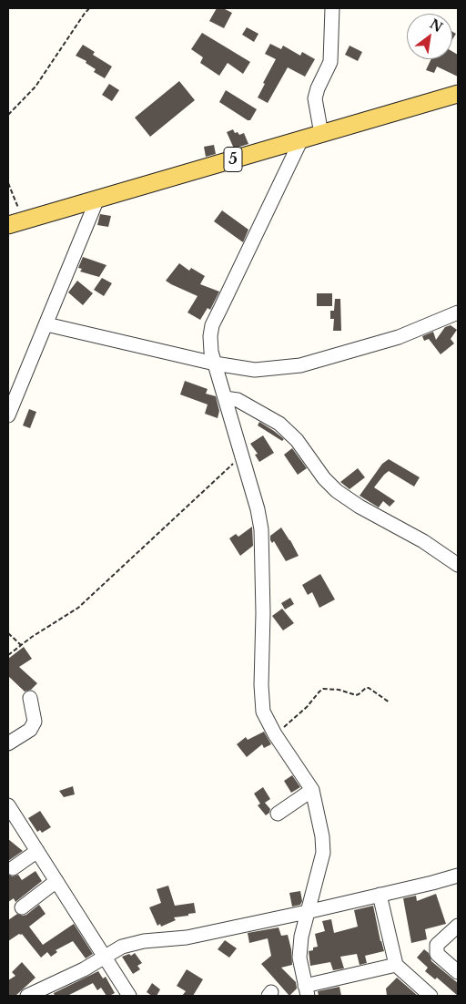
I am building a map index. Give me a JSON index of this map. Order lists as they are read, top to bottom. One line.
{"streets":{"main road":["5"]},"north":"top right"}
